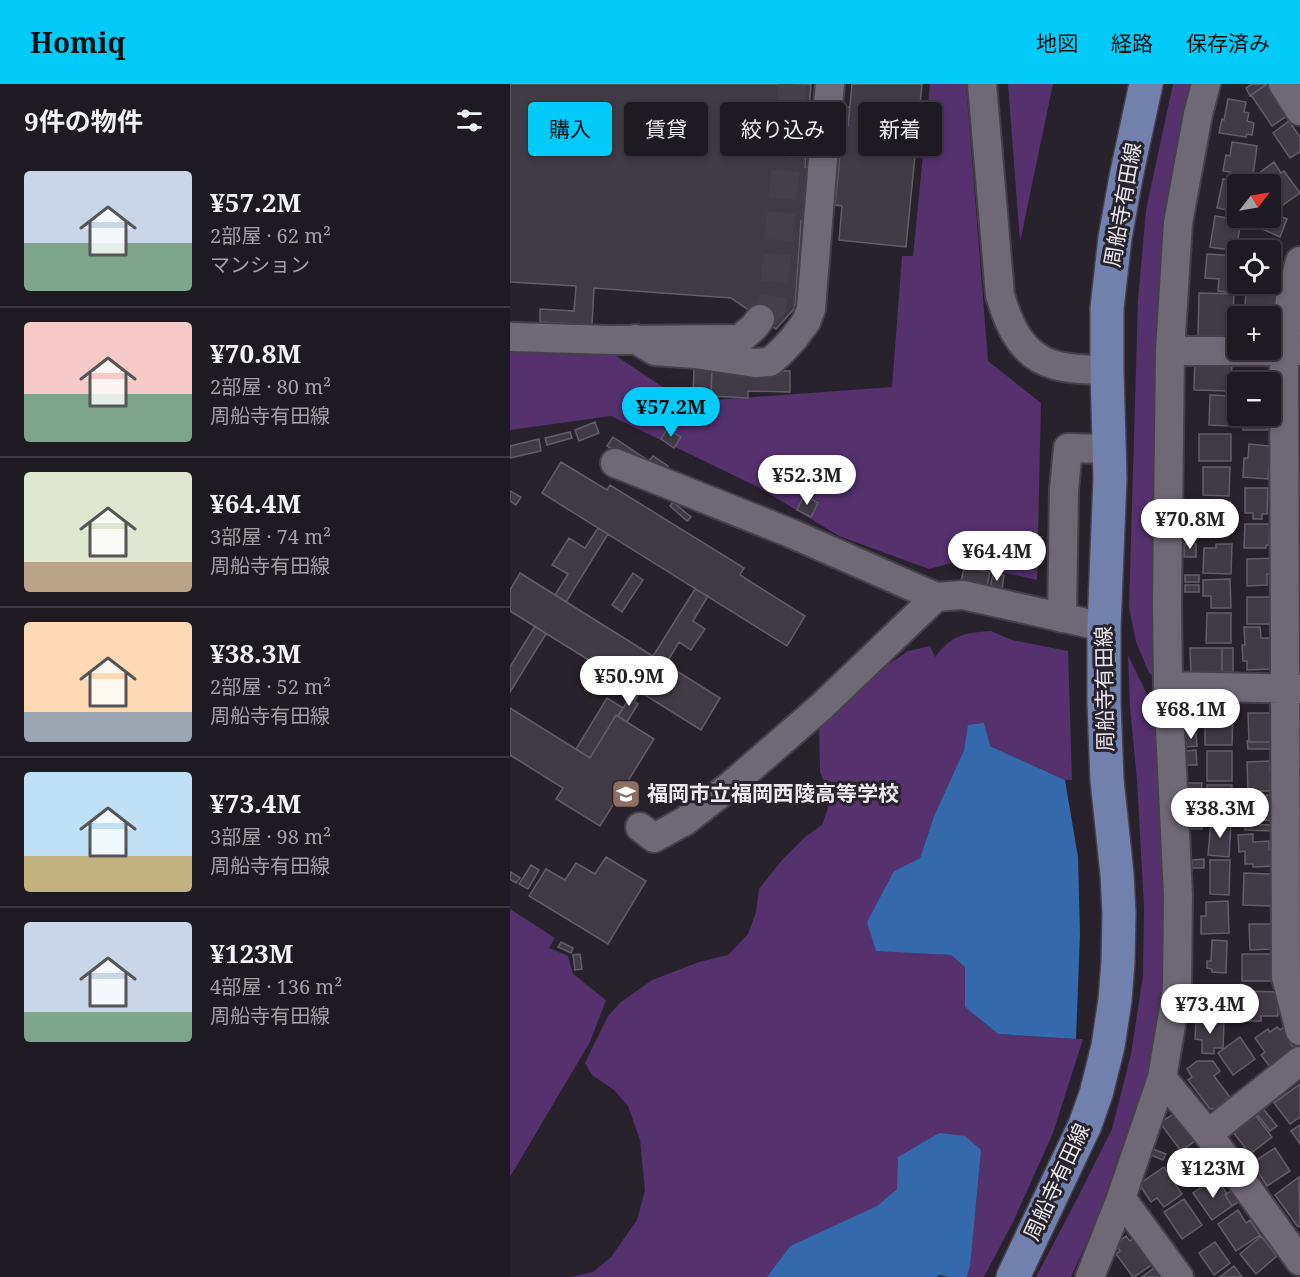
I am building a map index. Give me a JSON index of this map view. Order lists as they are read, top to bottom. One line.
{"streets":{"main road":["周船寺有田線"]},"places":{"school or university":["福岡市立福岡西陵高等学校"]},"north":"top right","page":{"header":"Homiq","nav":["地図","経路","保存済み"],"heading":"9件の物件","chip":["購入","賃貸","絞り込み","新着"],"list":[{"name":"¥57.2M","note":"2部屋 · 62 m² · マンション"},{"name":"¥70.8M","note":"2部屋 · 80 m² · 周船寺有田線"},{"name":"¥64.4M","note":"3部屋 · 74 m² · 周船寺有田線"},{"name":"¥38.3M","note":"2部屋 · 52 m² · 周船寺有田線"},{"name":"¥73.4M","note":"3部屋 · 98 m² · 周船寺有田線"},{"name":"¥123M","note":"4部屋 · 136 m² · 周船寺有田線"}],"map_buttons":["+","−"],"price":["¥57.2M","¥52.3M","¥70.8M","¥64.4M","¥50.9M","¥68.1M","¥38.3M","¥73.4M","¥123M"]}}
